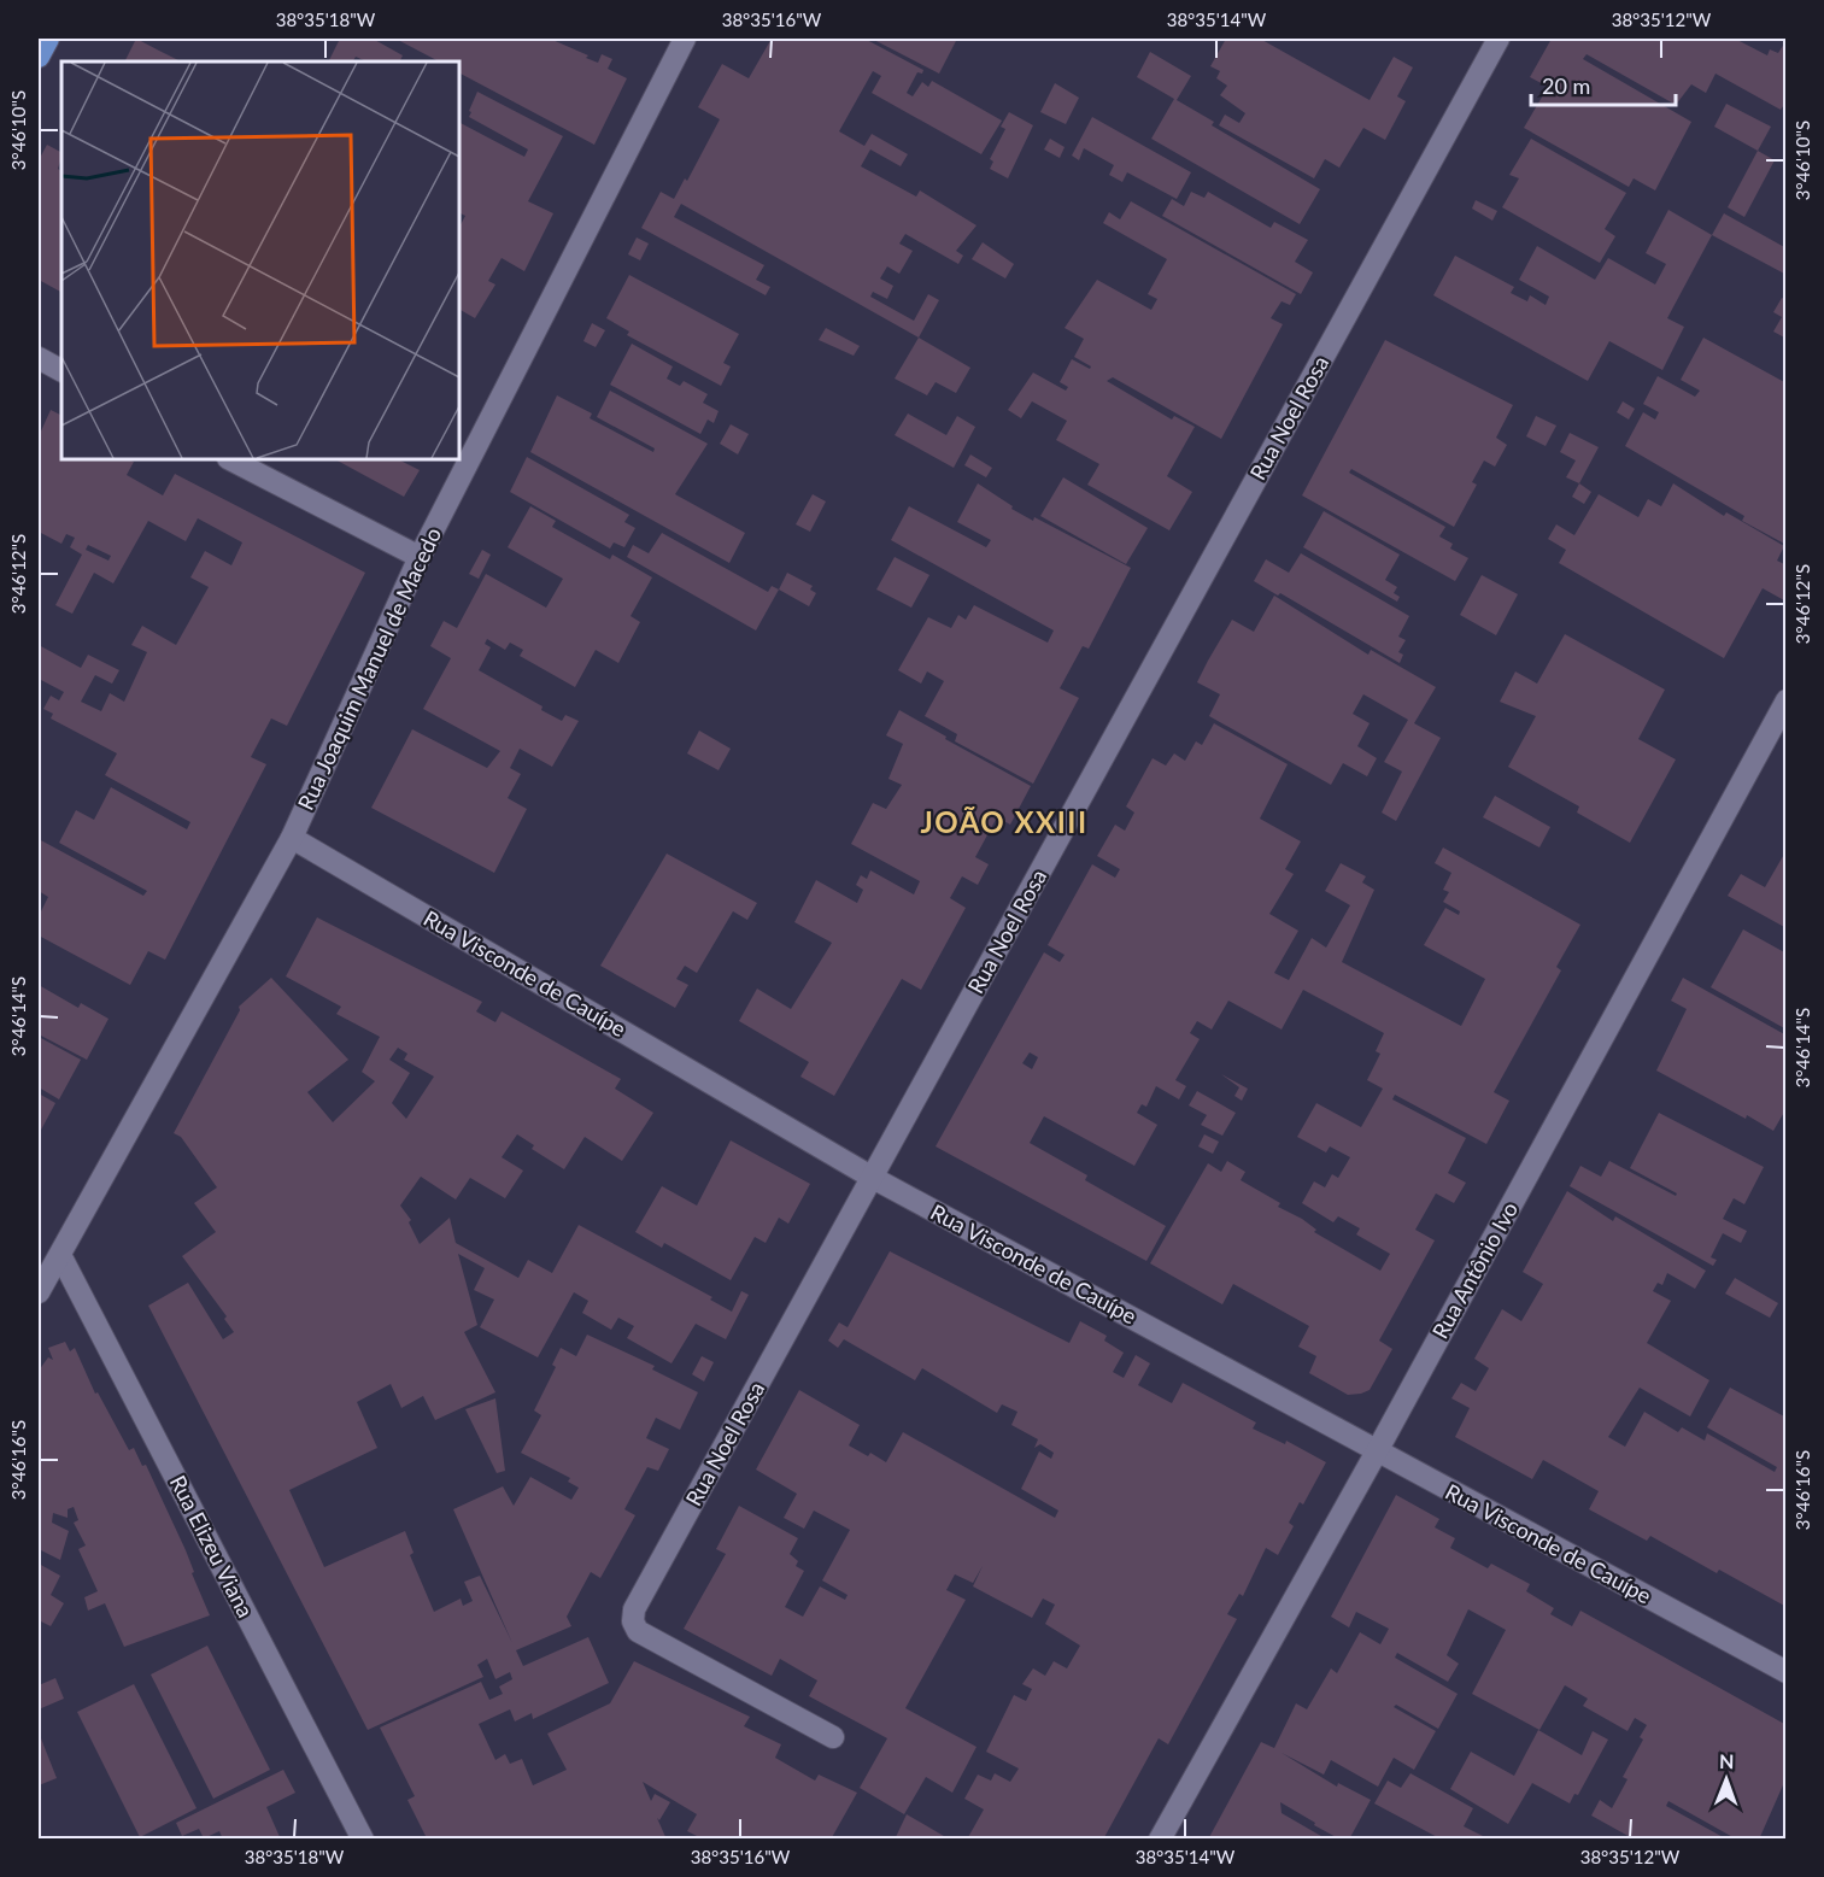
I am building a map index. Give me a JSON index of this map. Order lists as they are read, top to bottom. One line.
{"streets":{"street":["Rua Noel Rosa","Rua Joaquim Manuel de Macedo","Rua Visconde de Cauípe","Rua Antônio Ivo","Rua Elizeu Viana"]},"crossings":[["Rua Noel Rosa","Rua Visconde de Cauípe"],["Rua Joaquim Manuel de Macedo","Rua Visconde de Cauípe"],["Rua Joaquim Manuel de Macedo","Rua Elizeu Viana"],["Rua Visconde de Cauípe","Rua Antônio Ivo"]],"districts":["JOÃO XXIII"],"scale_bar":"20 m","north":"top","coordinates":["38°35'18\"W","38°35'16\"W","38°35'14\"W","38°35'12\"W","3°46'10\"S","3°46'12\"S","3°46'14\"S","3°46'16\"S"]}
